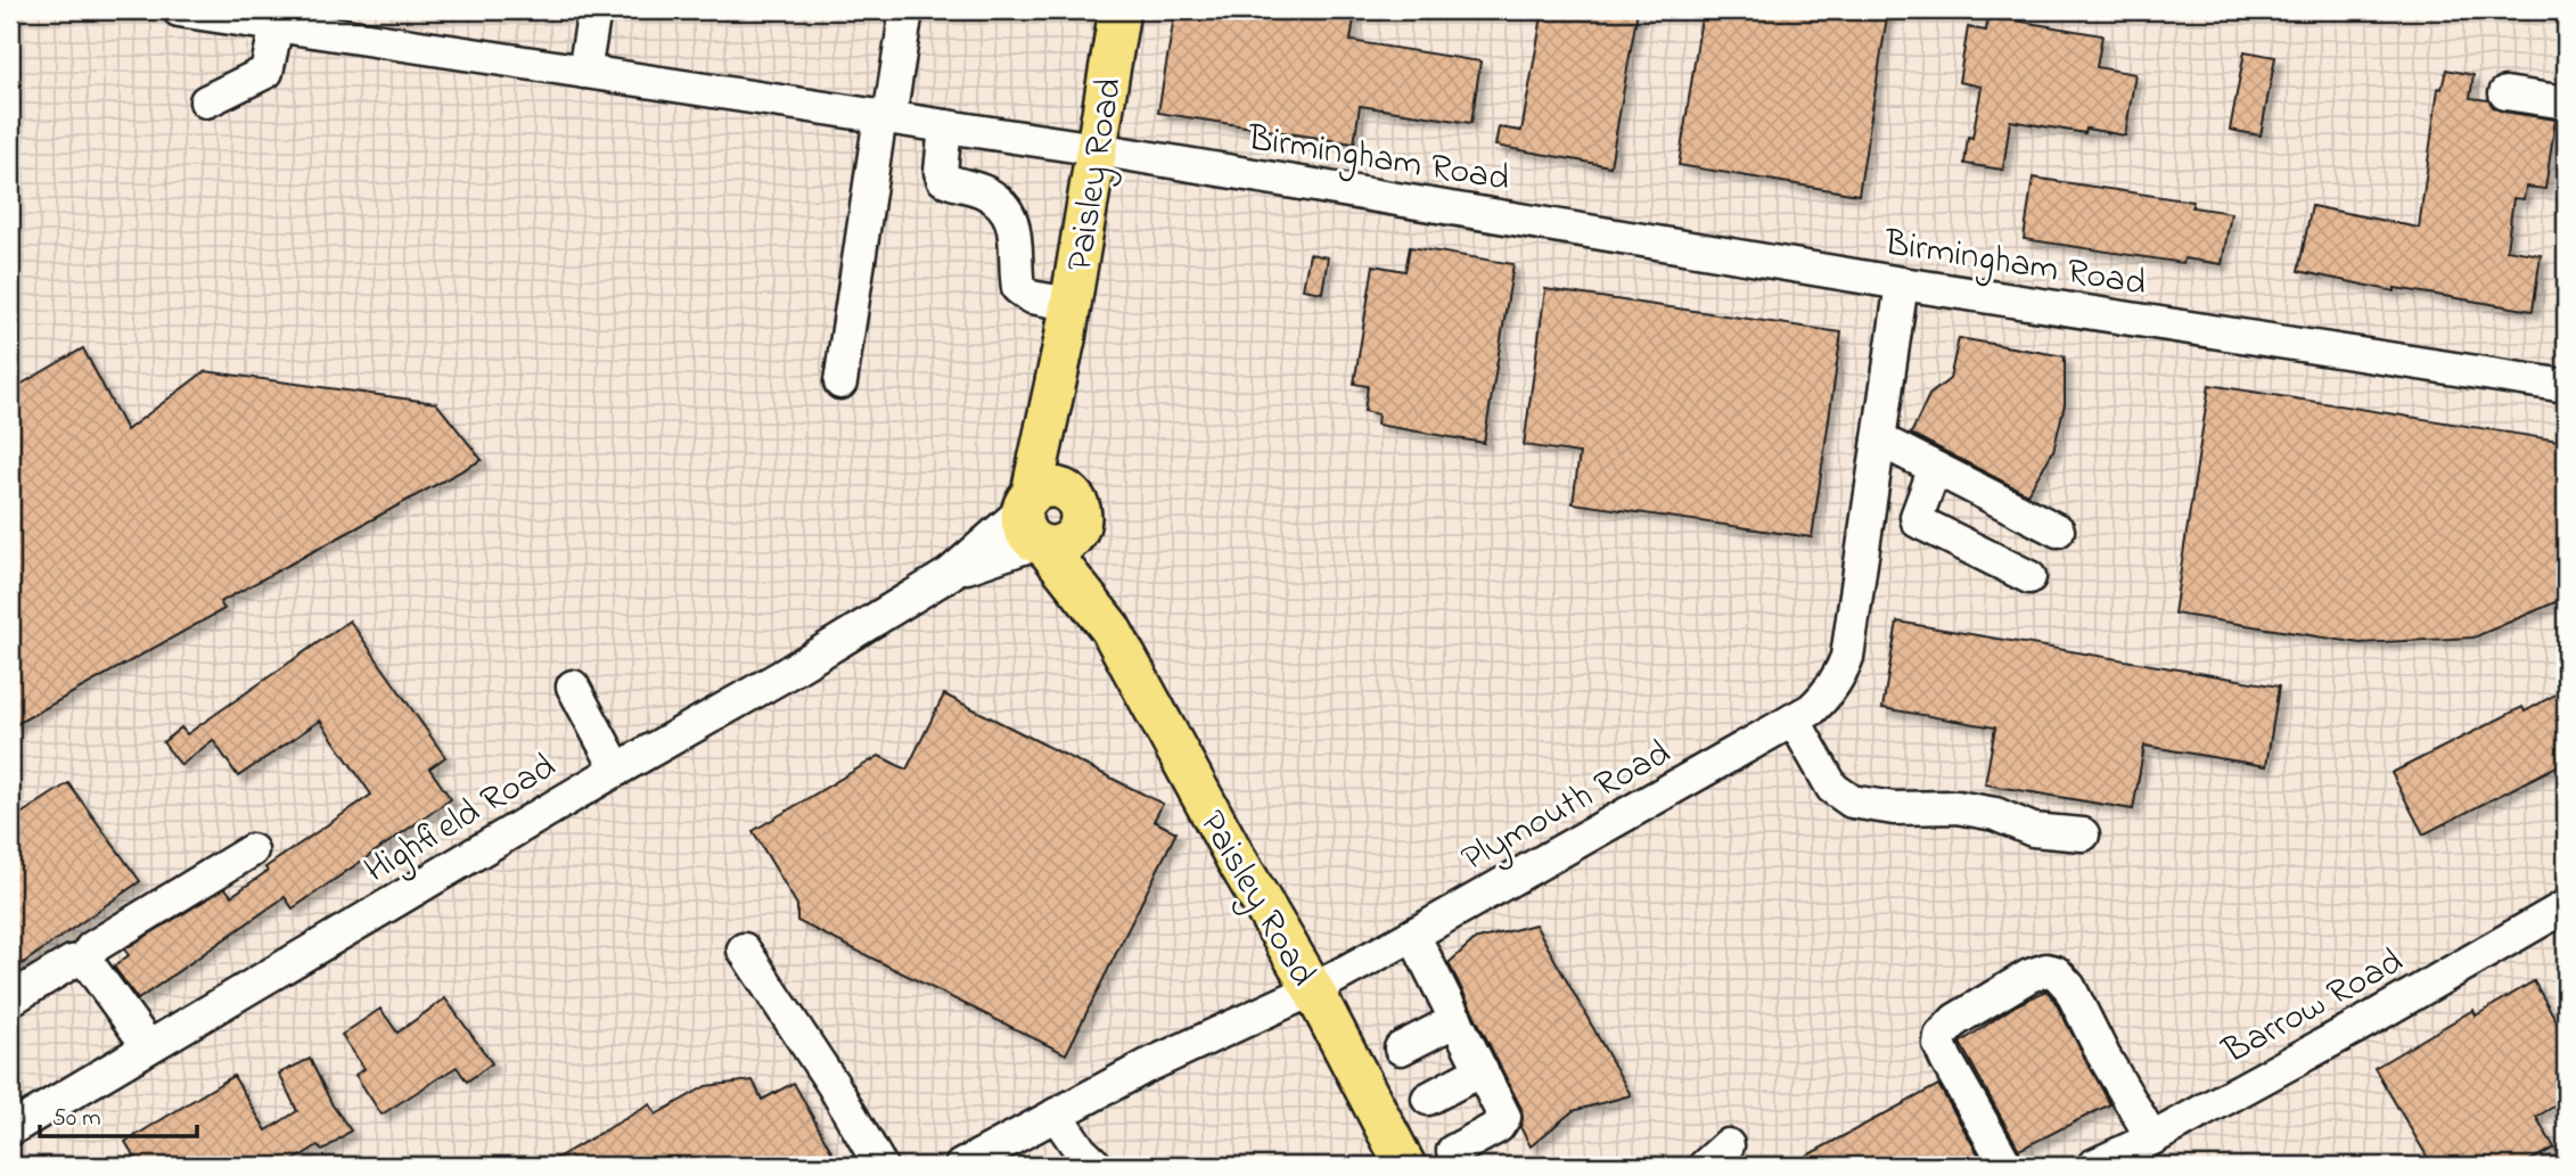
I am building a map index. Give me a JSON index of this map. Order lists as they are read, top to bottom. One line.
{"streets":{"main road":["Paisley Road"],"street":["Birmingham Road","Plymouth Road","Highfield Road","Barrow Road"]},"crossings":[["Birmingham Road","Paisley Road"],["Birmingham Road","Plymouth Road"],["Paisley Road","Plymouth Road"],["Paisley Road","Highfield Road"]],"scale_bar":"50 m"}
